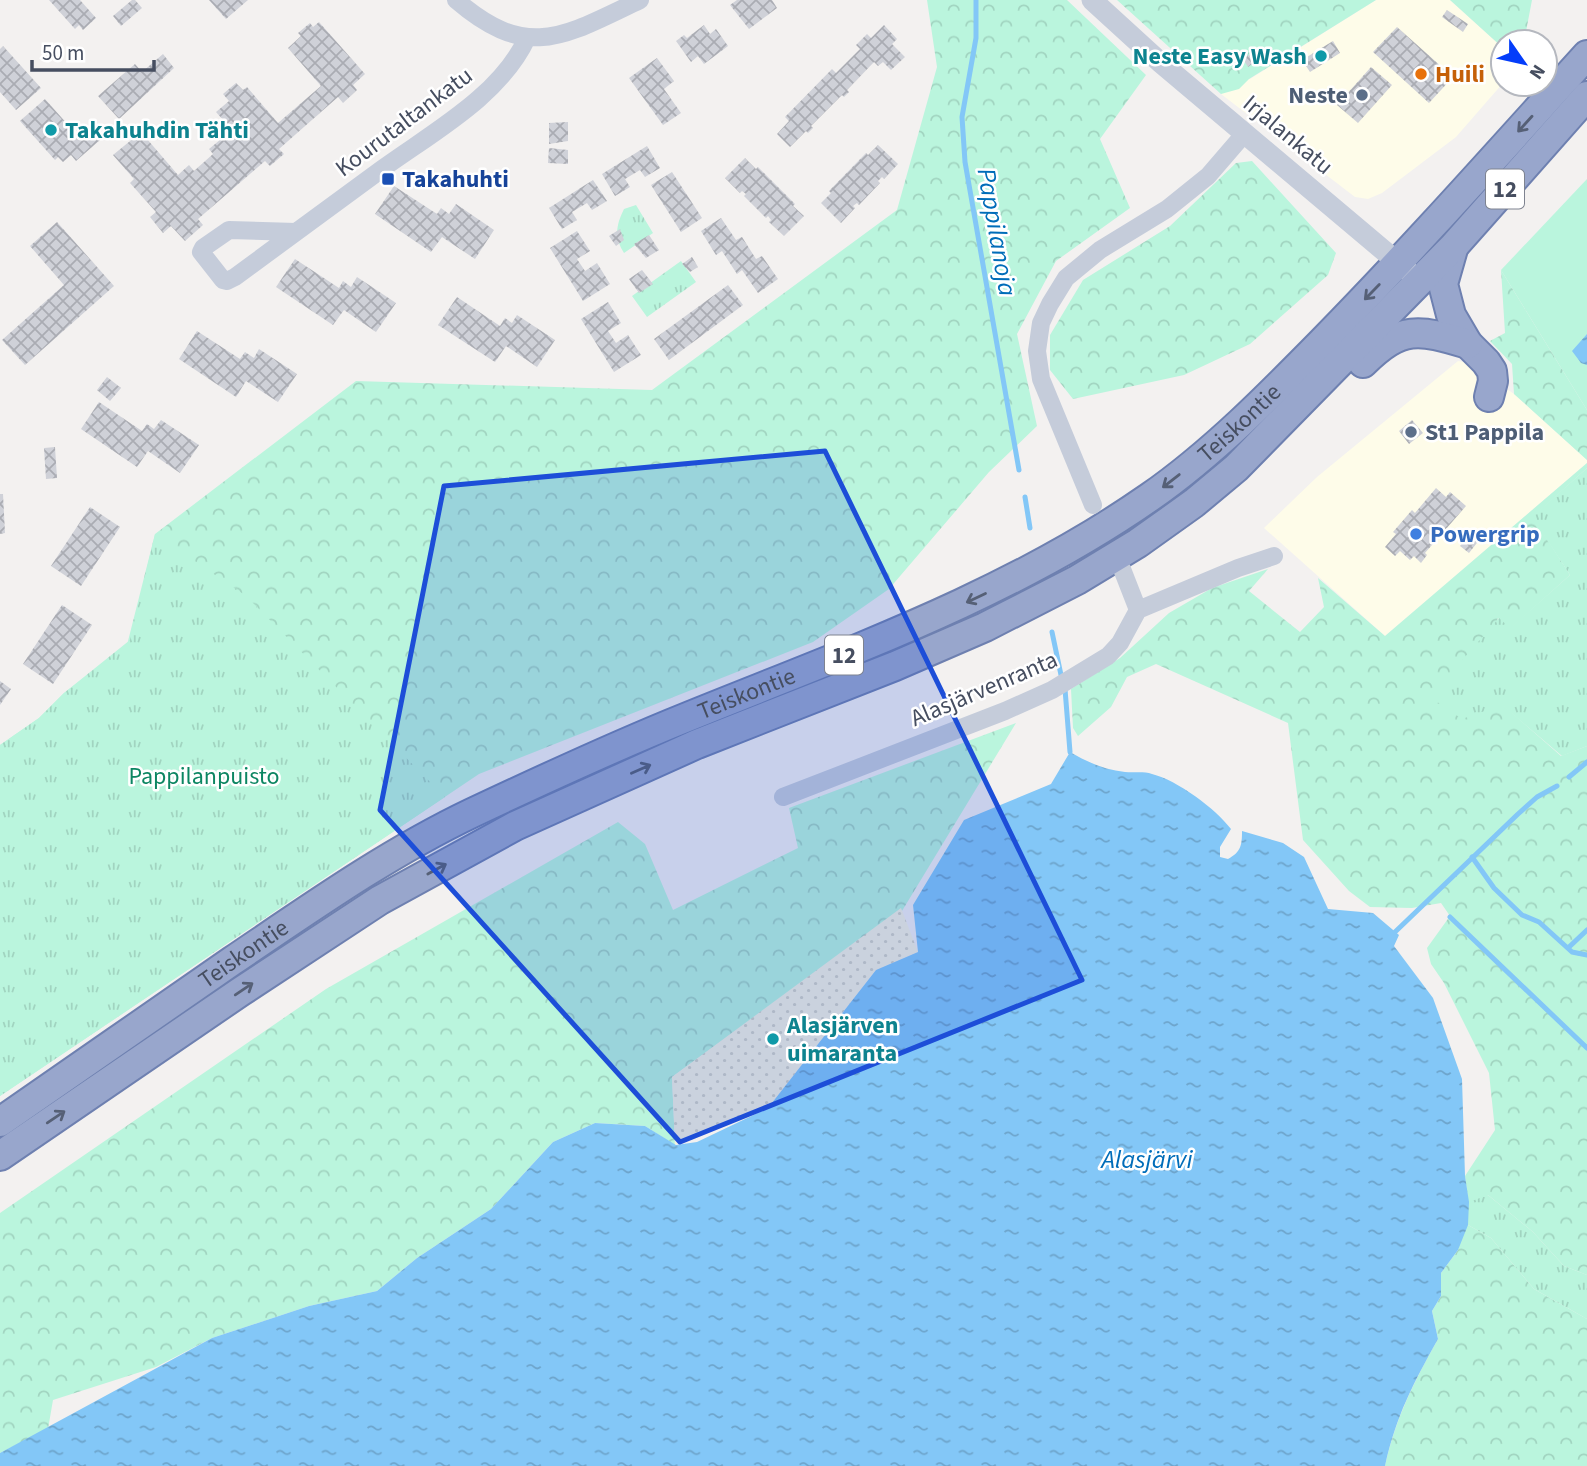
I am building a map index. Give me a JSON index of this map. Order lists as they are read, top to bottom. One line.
{"streets":{"highway":["12","Teiskontie"],"street":["Kourutaltankatu","Irjalankatu","Alasjärvenranta"]},"crossings":[["Irjalankatu","Teiskontie"]],"water":["Pappilanoja","Alasjärvi"],"parks":["Pappilanpuisto"],"places":{"other":["Neste Easy Wash","Huili","Neste","Takahuhdin Tähti","St1 Pappila","Powergrip","Alasjärven uimaranta"],"transit":["Takahuhti"]},"scale_bar":"50 m","north":"bottom right"}
